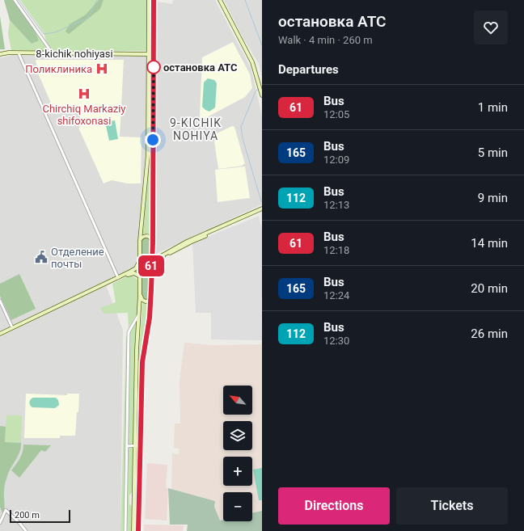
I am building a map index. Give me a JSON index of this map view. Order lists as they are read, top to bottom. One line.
{"streets":{"main road":["8-kichik nohiyasi"]},"districts":["9-KICHIK NOHIYA"],"places":{"other":["остановка АТС"],"hospital":["Поликлиника","Chirchiq Markaziy shifoxonasi"],"public building":["Отделение почты"]},"lines":["bus line 61"],"scale_bar":"200 m","north":"top left","page":{"on_map":"61","heading":[["остановка АТС","Walk · 4 min · 260 m"],"Departures"],"list":[{"mark":"61","name":"Bus","note":"12:05","value":"1 min"},{"mark":"165","name":"Bus","note":"12:09","value":"5 min"},{"mark":"112","name":"Bus","note":"12:13","value":"9 min"},{"mark":"61","name":"Bus","note":"12:18","value":"14 min"},{"mark":"165","name":"Bus","note":"12:24","value":"20 min"},{"mark":"112","name":"Bus","note":"12:30","value":"26 min"}],"map_buttons":["+","−"],"buttons":["Directions","Tickets"],"scale":"200 m"}}
